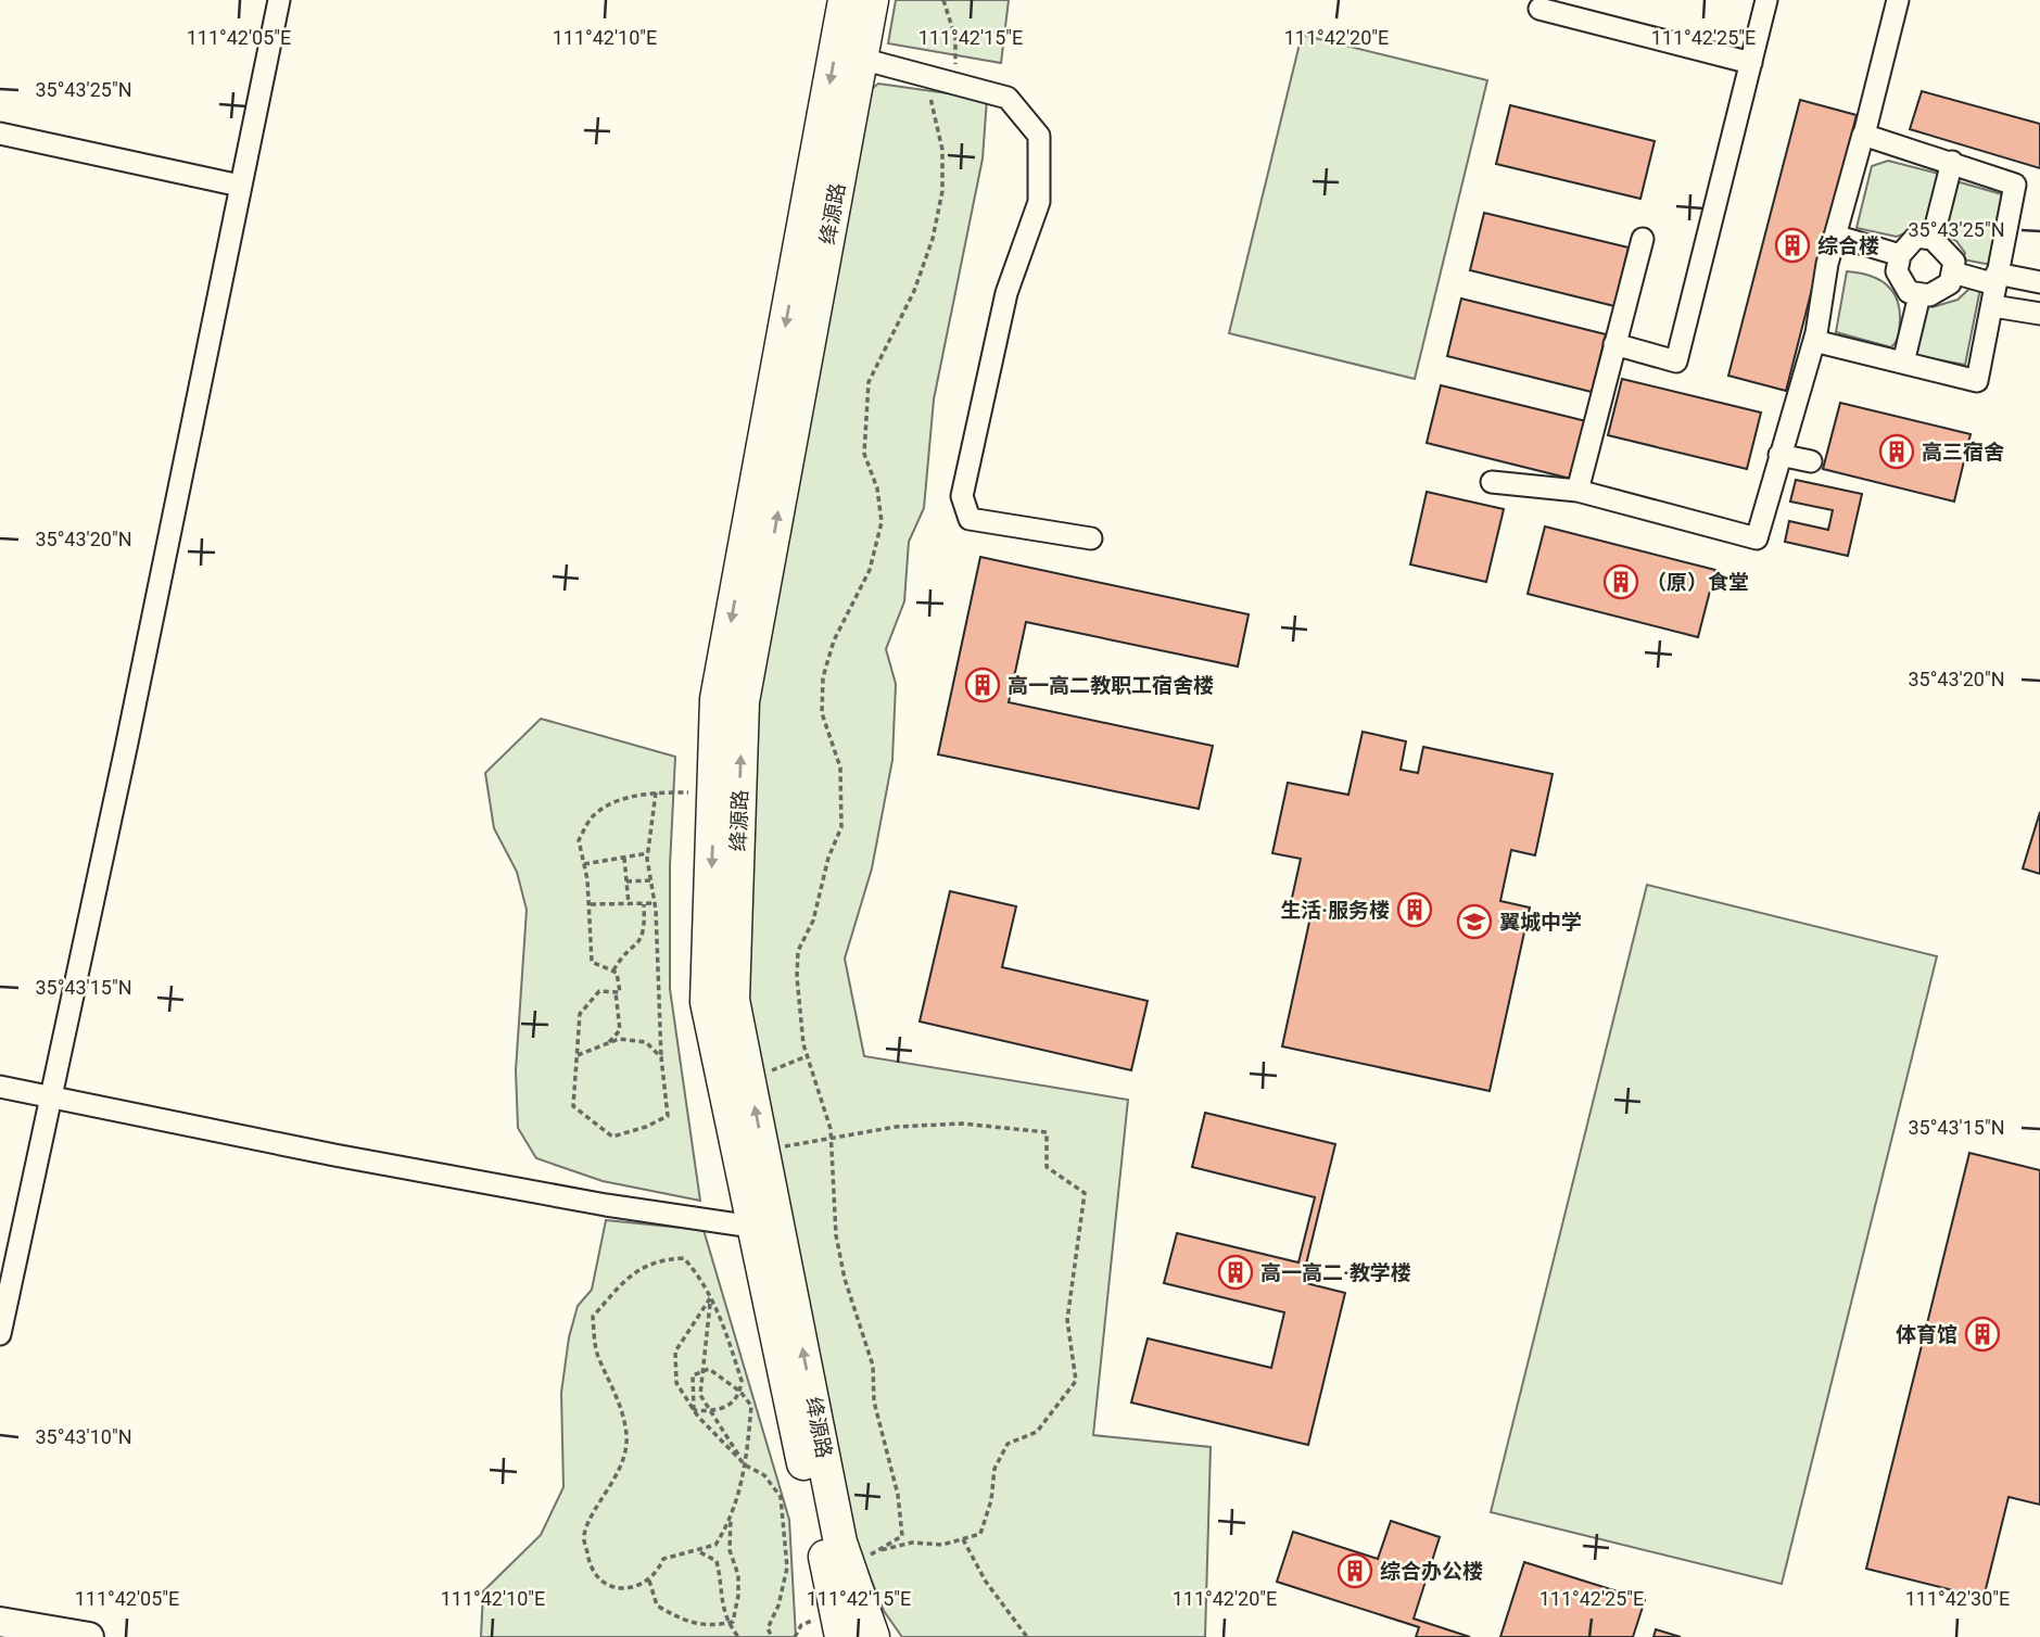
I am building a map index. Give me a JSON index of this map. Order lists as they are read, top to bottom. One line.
{"streets":{"highway":["绛源路"]},"places":{"building":["综合楼","高三宿舍","（原）食堂","高一高二教职工宿舍楼","生活·服务楼","高一高二·教学楼","体育馆","综合办公楼"],"school or university":["翼城中学"]},"coordinates":["111°42'05\"E","111°42'10\"E","111°42'15\"E","111°42'20\"E","111°42'25\"E","35°43'25\"N","35°43'20\"N","35°43'15\"N","35°43'10\"N","111°42'30\"E"]}
